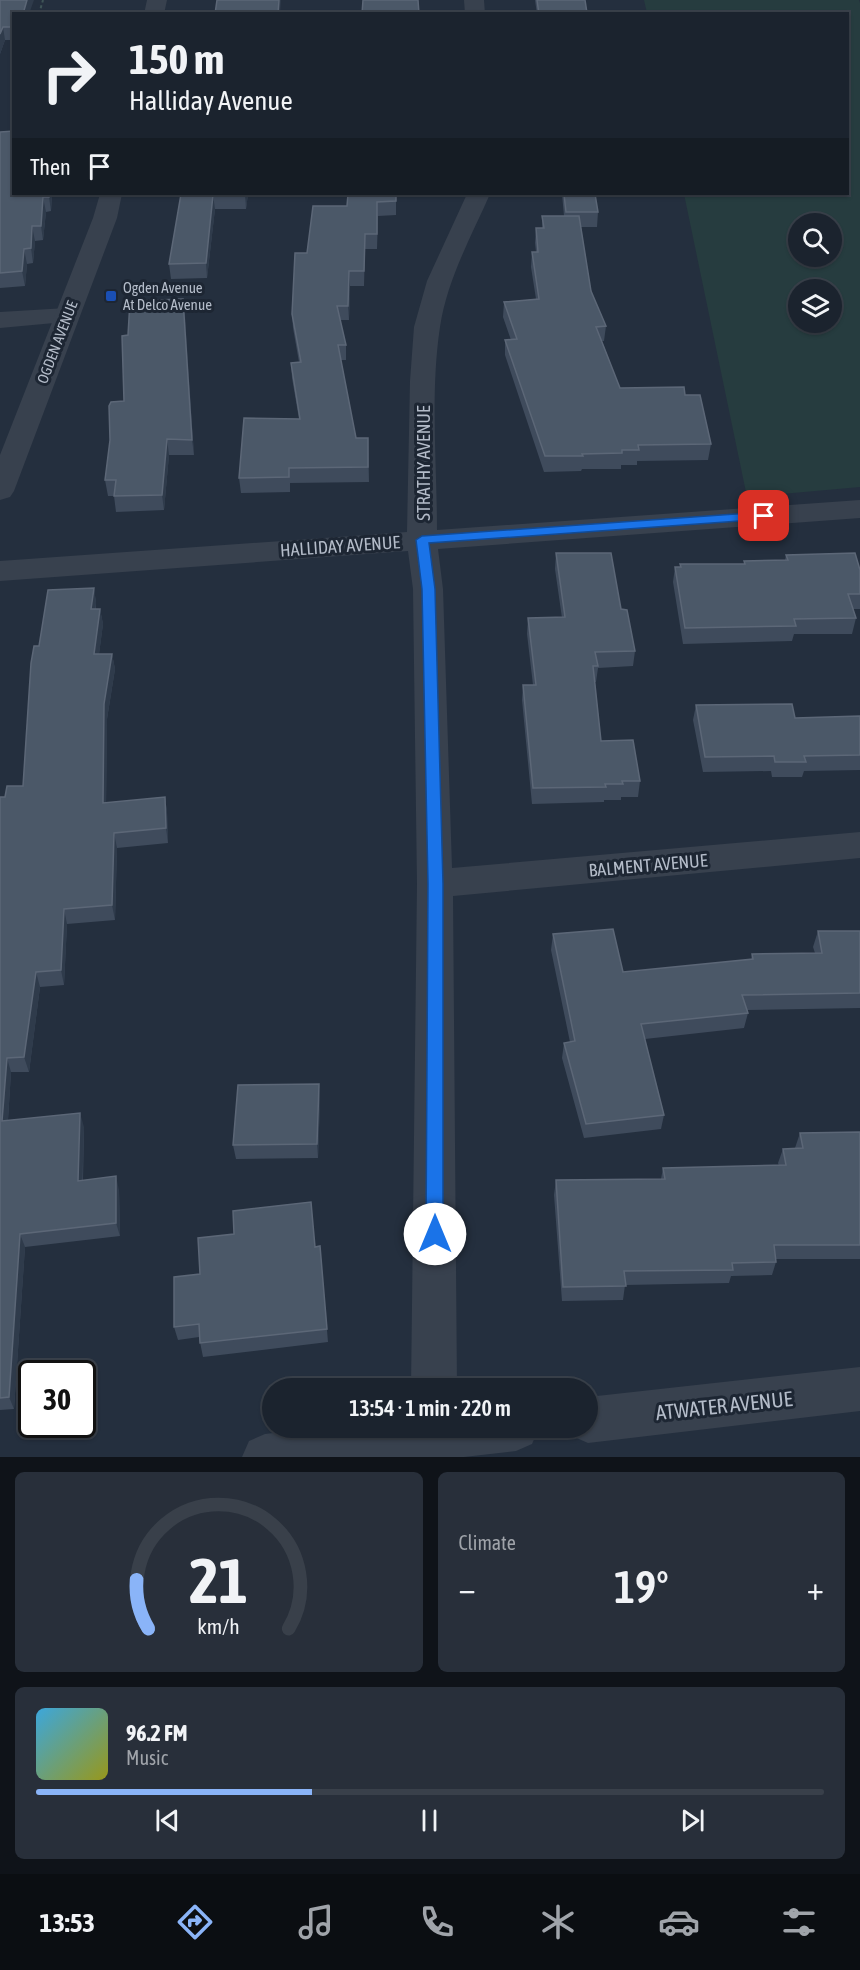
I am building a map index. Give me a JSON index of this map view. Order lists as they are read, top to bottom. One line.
{"streets":{"street":["OGDEN AVENUE","STRATHY AVENUE","HALLIDAY AVENUE","BALMENT AVENUE","ATWATER AVENUE"]},"crossings":[["STRATHY AVENUE","HALLIDAY AVENUE"],["STRATHY AVENUE","BALMENT AVENUE"]],"places":{"transit":["Ogden Avenue At Delco Avenue"]},"page":{"turn":["150 m","Halliday Avenue"],"then":"Then","limit":"30","trip":"13:54 · 1 min · 220 m","tile":"Climate","heat":["−","19°","+"],"song":["96.2 FM","Music"],"tabs":"13:53","gauge":["21","km/h"]}}
